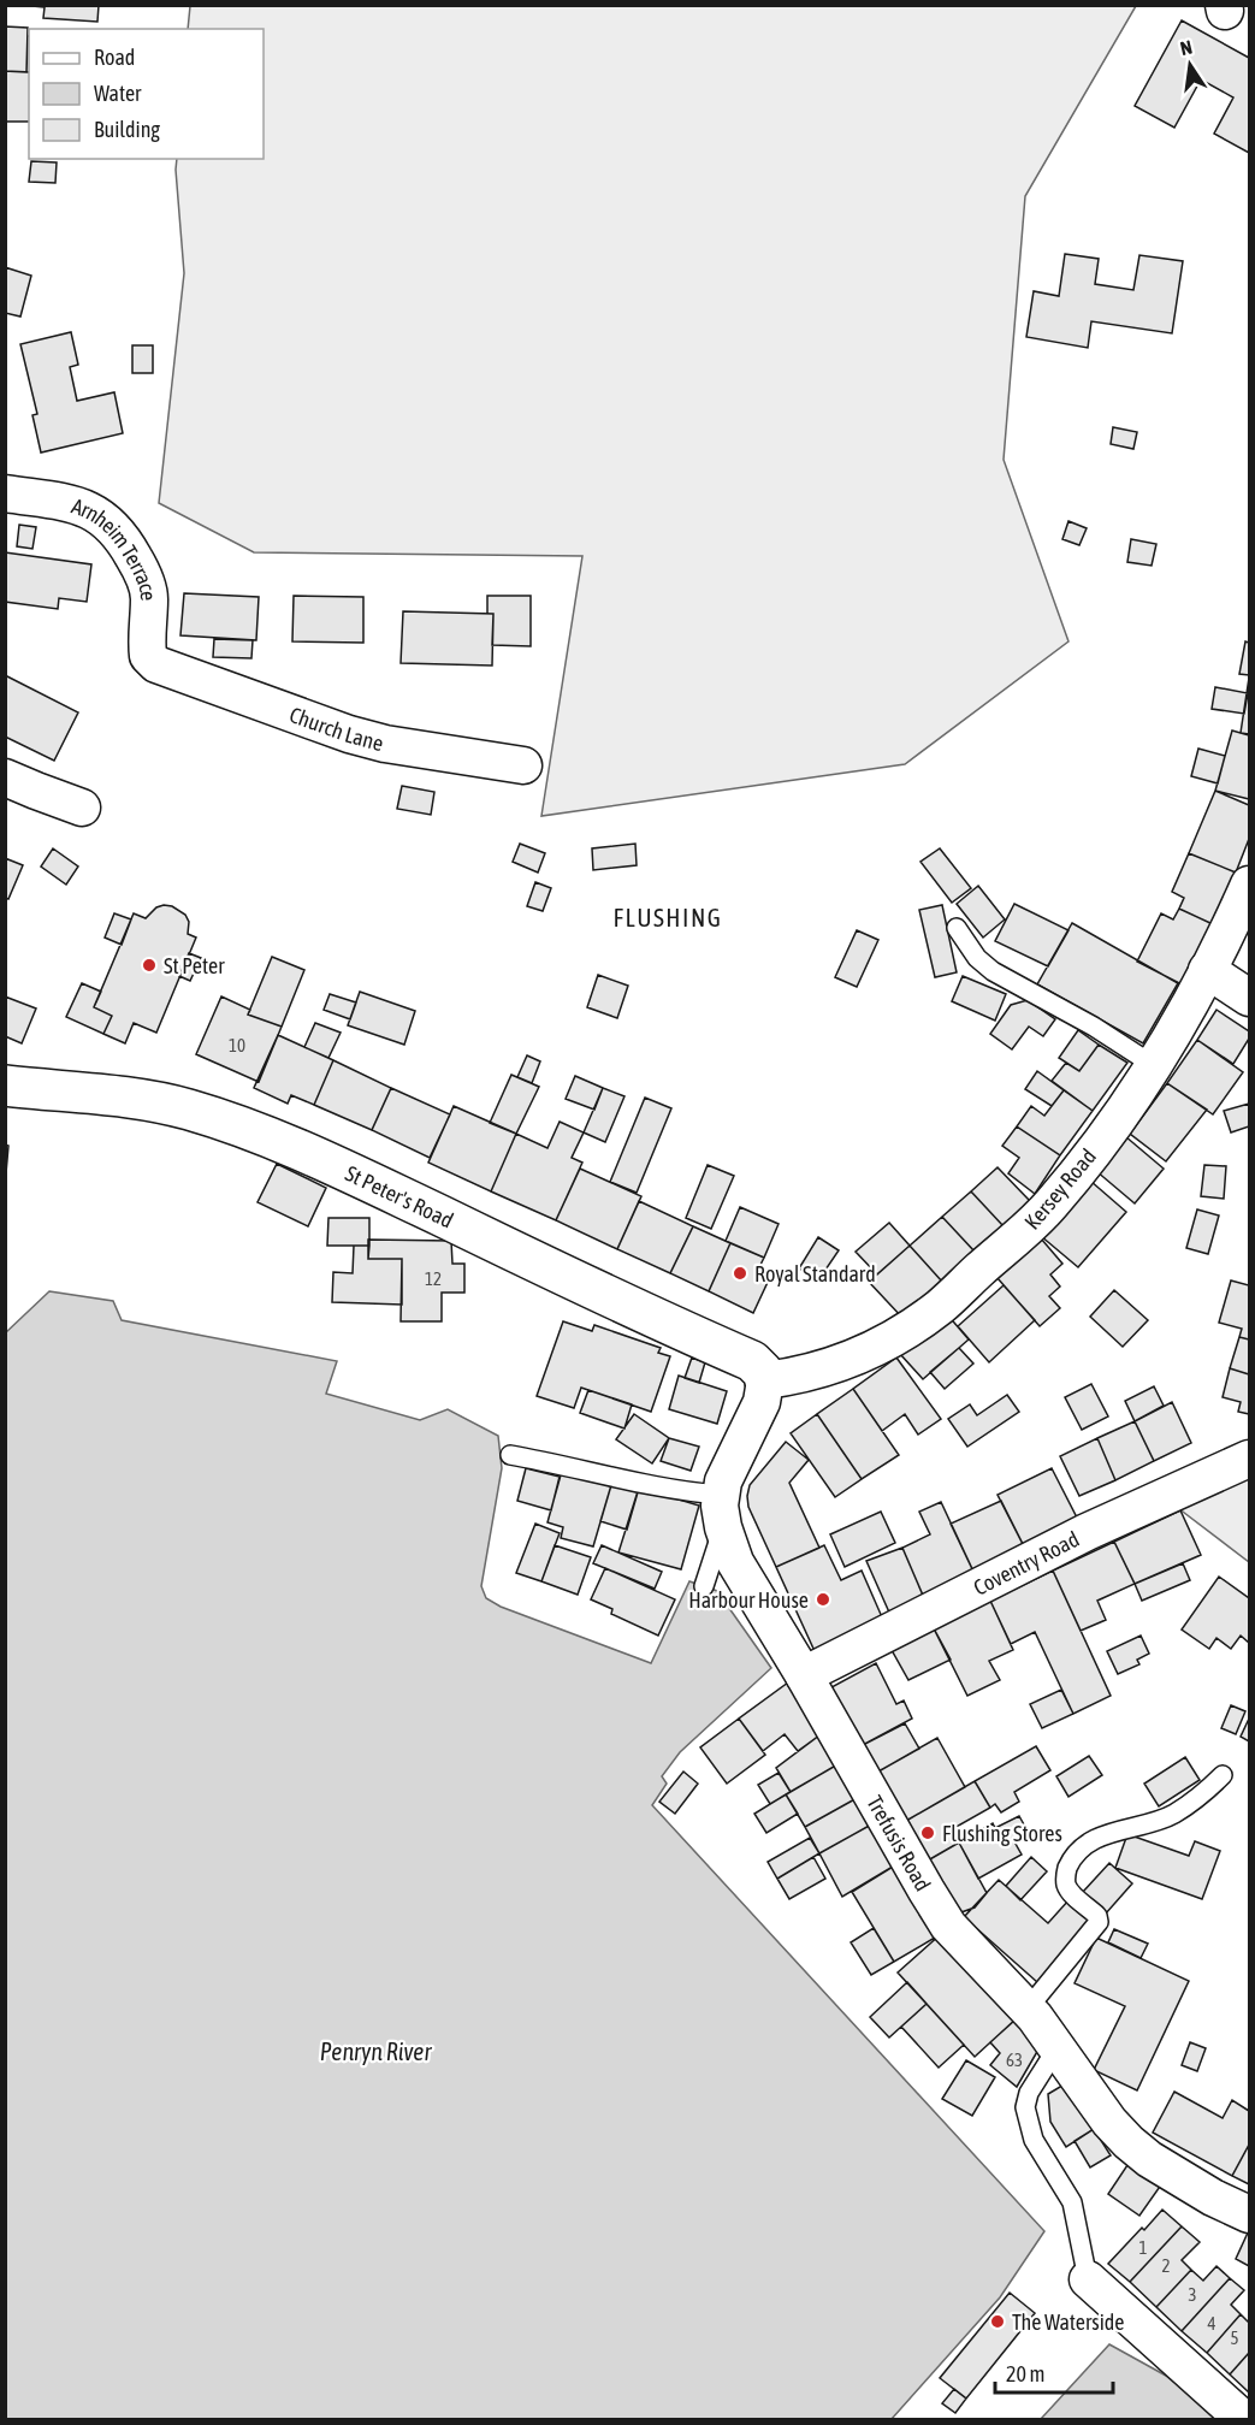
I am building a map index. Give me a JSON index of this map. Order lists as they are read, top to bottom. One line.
{"streets":{"street":["Arnheim Terrace","Church Lane","Kersey Road","St Peter's Road","Coventry Road","Trefusis Road"]},"crossings":[["Arnheim Terrace","Church Lane"],["Kersey Road","St Peter's Road"],["Coventry Road","Trefusis Road"]],"districts":["FLUSHING"],"water":["Penryn River"],"places":["St Peter","Royal Standard","Harbour House","Flushing Stores","The Waterside"],"house_numbers":["10","12","63","1","2","3","4","5"],"legend":["Road","Water","Building"],"scale_bar":"20 m","north":"top"}
